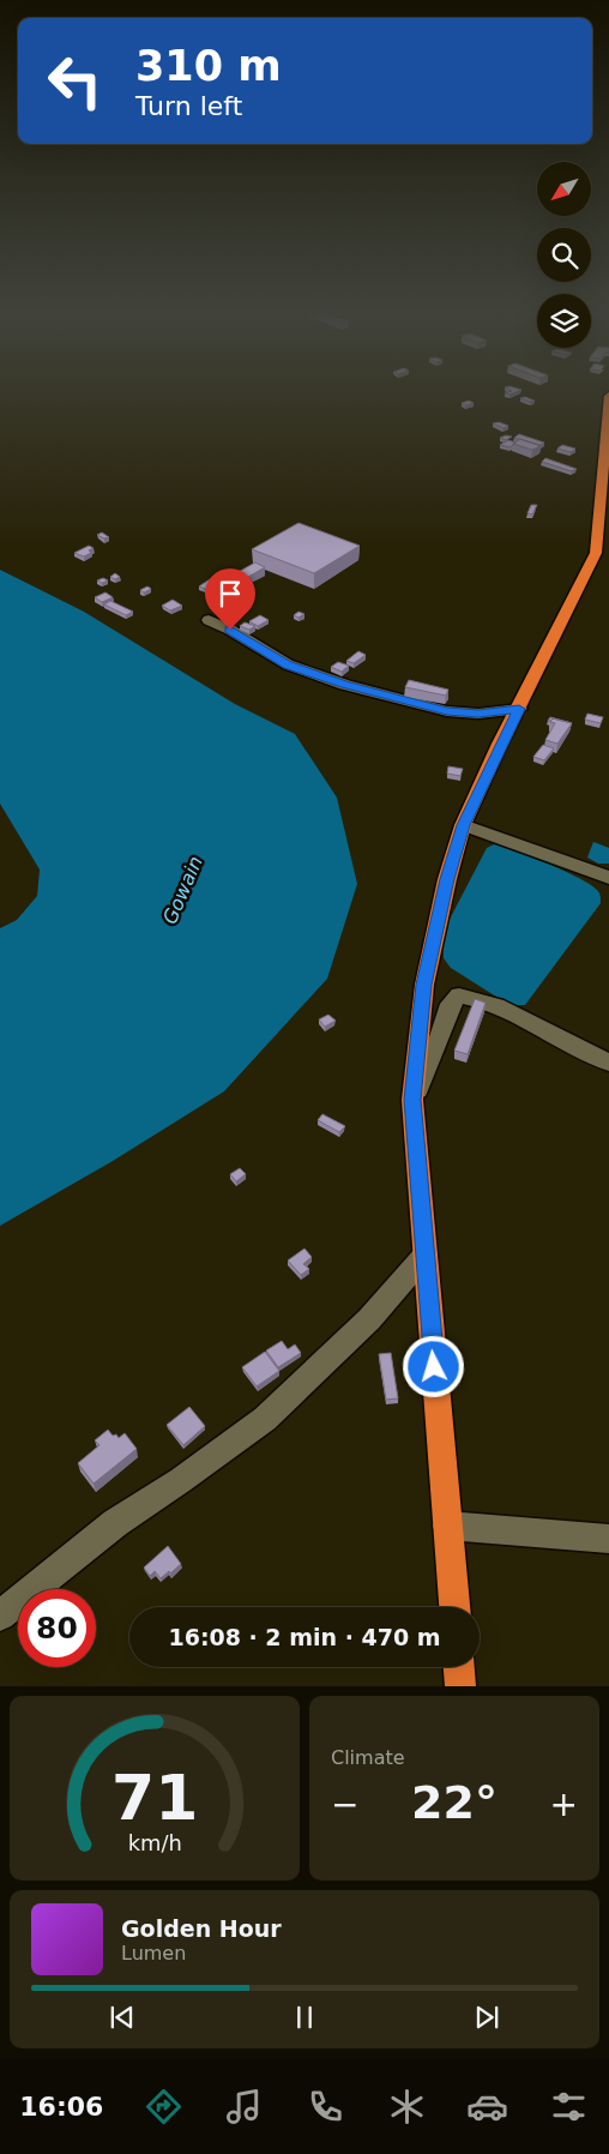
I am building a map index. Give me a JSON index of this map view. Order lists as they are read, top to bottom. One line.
{"water":["Gowain"],"north":"bottom left","page":{"turn":["310 m","Turn left"],"limit":"80","trip":"16:08 · 2 min · 470 m","tile":"Climate","heat":["−","22°","+"],"song":["Golden Hour","Lumen"],"tabs":"16:06","gauge":["71","km/h"]}}
